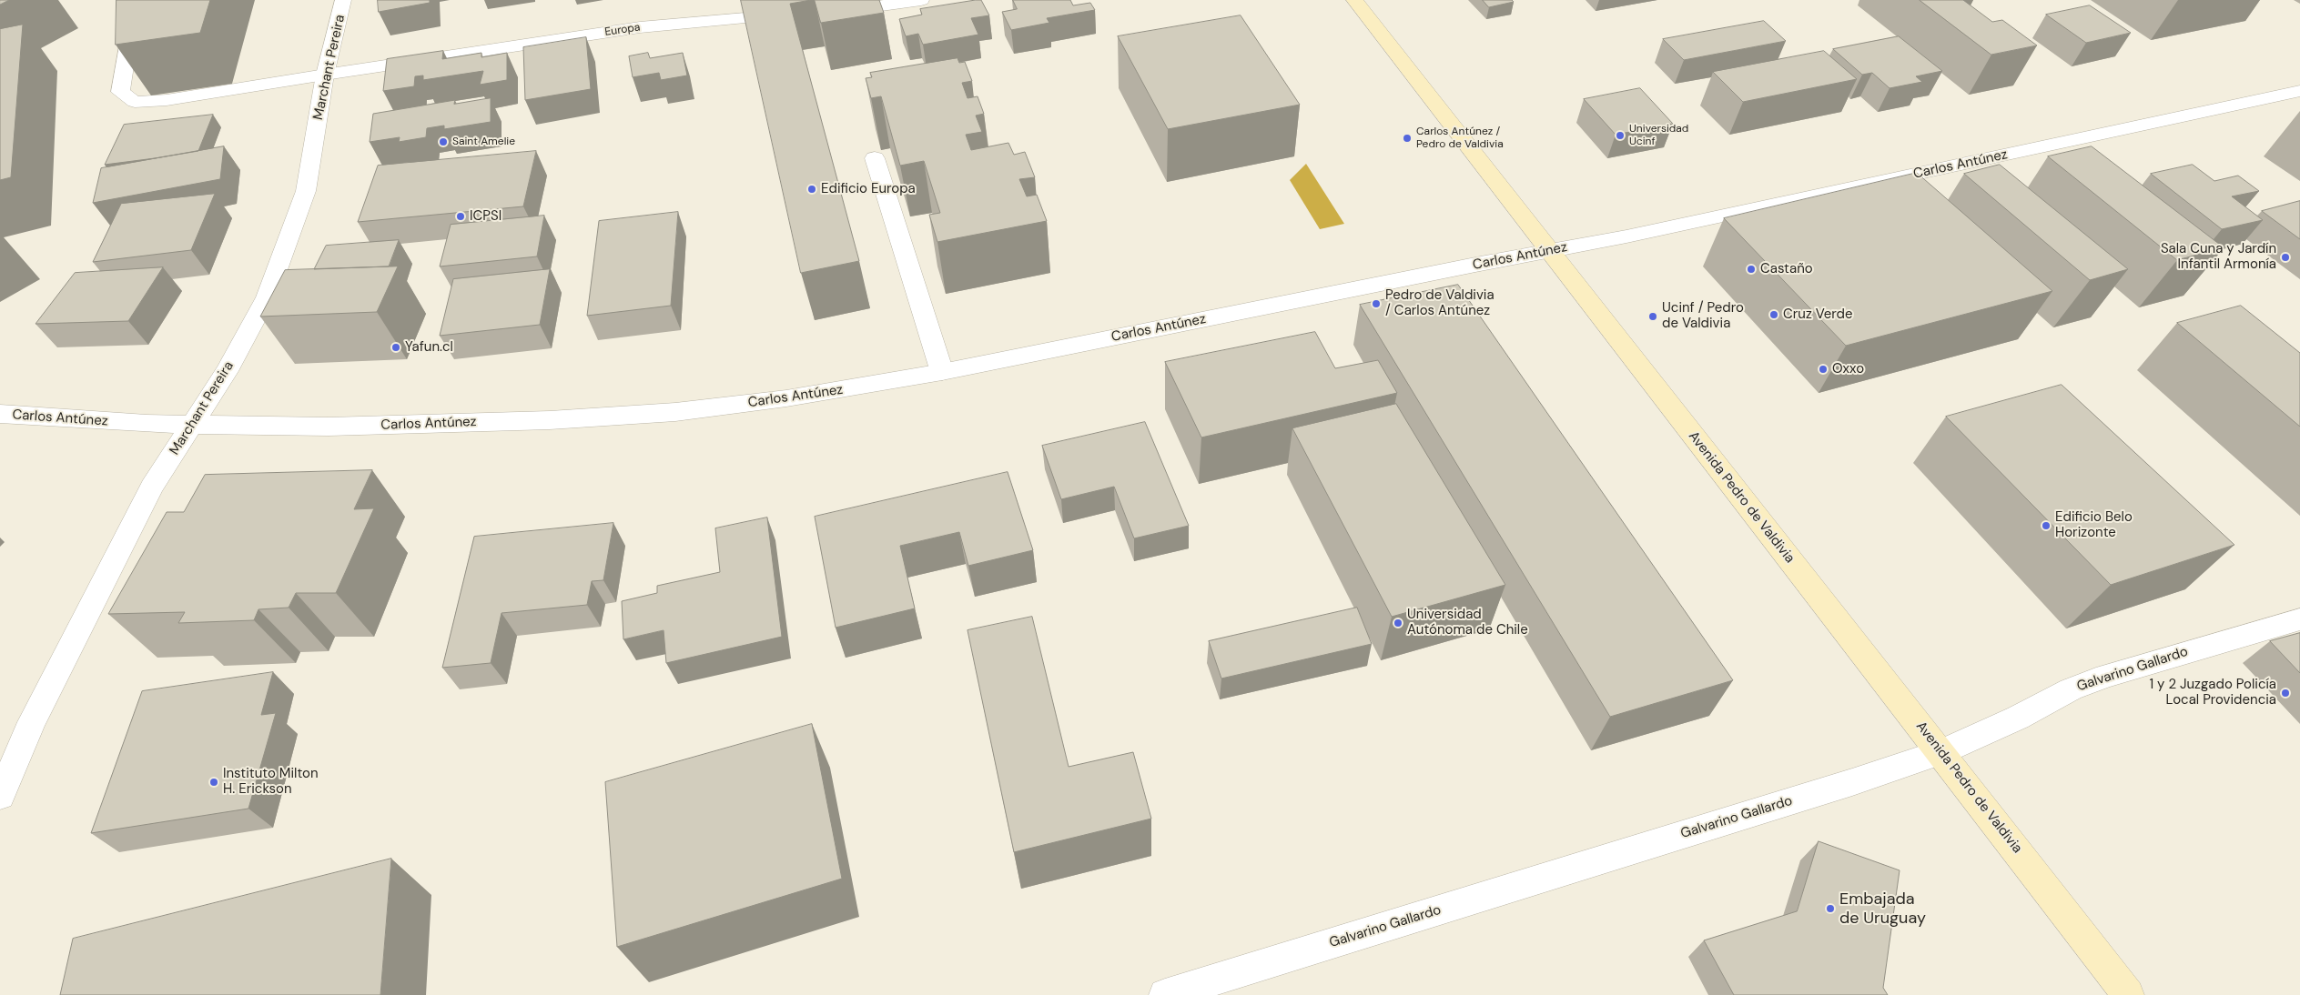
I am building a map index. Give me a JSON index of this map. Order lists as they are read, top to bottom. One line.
{"streets":{"main road":["Avenida Pedro de Valdivia"],"street":["Europa","Marchant Pereira","Carlos Antúnez","Galvarino Gallardo"]},"crossings":[["Europa","Marchant Pereira"],["Marchant Pereira","Carlos Antúnez"],["Carlos Antúnez","Avenida Pedro de Valdivia"],["Avenida Pedro de Valdivia","Galvarino Gallardo"]],"places":["Universidad Ucinf","Carlos Antúnez / Pedro de Valdivia","Saint Amelie","Edificio Europa","ICPSI","Sala Cuna y Jardín Infantil Armonía","Castaño","Pedro de Valdivia / Carlos Antúnez","Cruz Verde","Ucinf / Pedro de Valdivia","Yafun.cl","Oxxo","Edificio Belo Horizonte","Universidad Autónoma de Chile","1 y 2 Juzgado Policía Local Providencia","Instituto Milton H. Erickson","Embajada de Uruguay"]}
